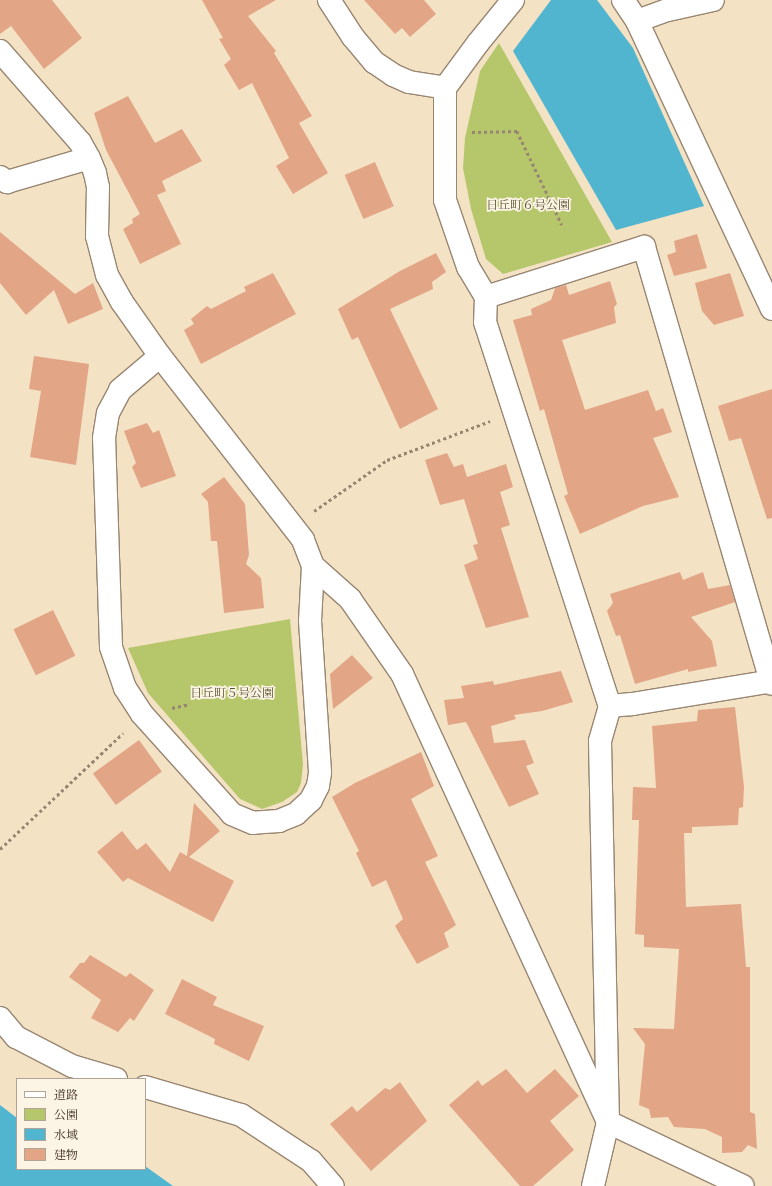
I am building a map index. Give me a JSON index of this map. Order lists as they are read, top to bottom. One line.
{"parks":["日丘町６号公園","日丘町５号公園"],"legend":["道路","公園","水域","建物"]}
